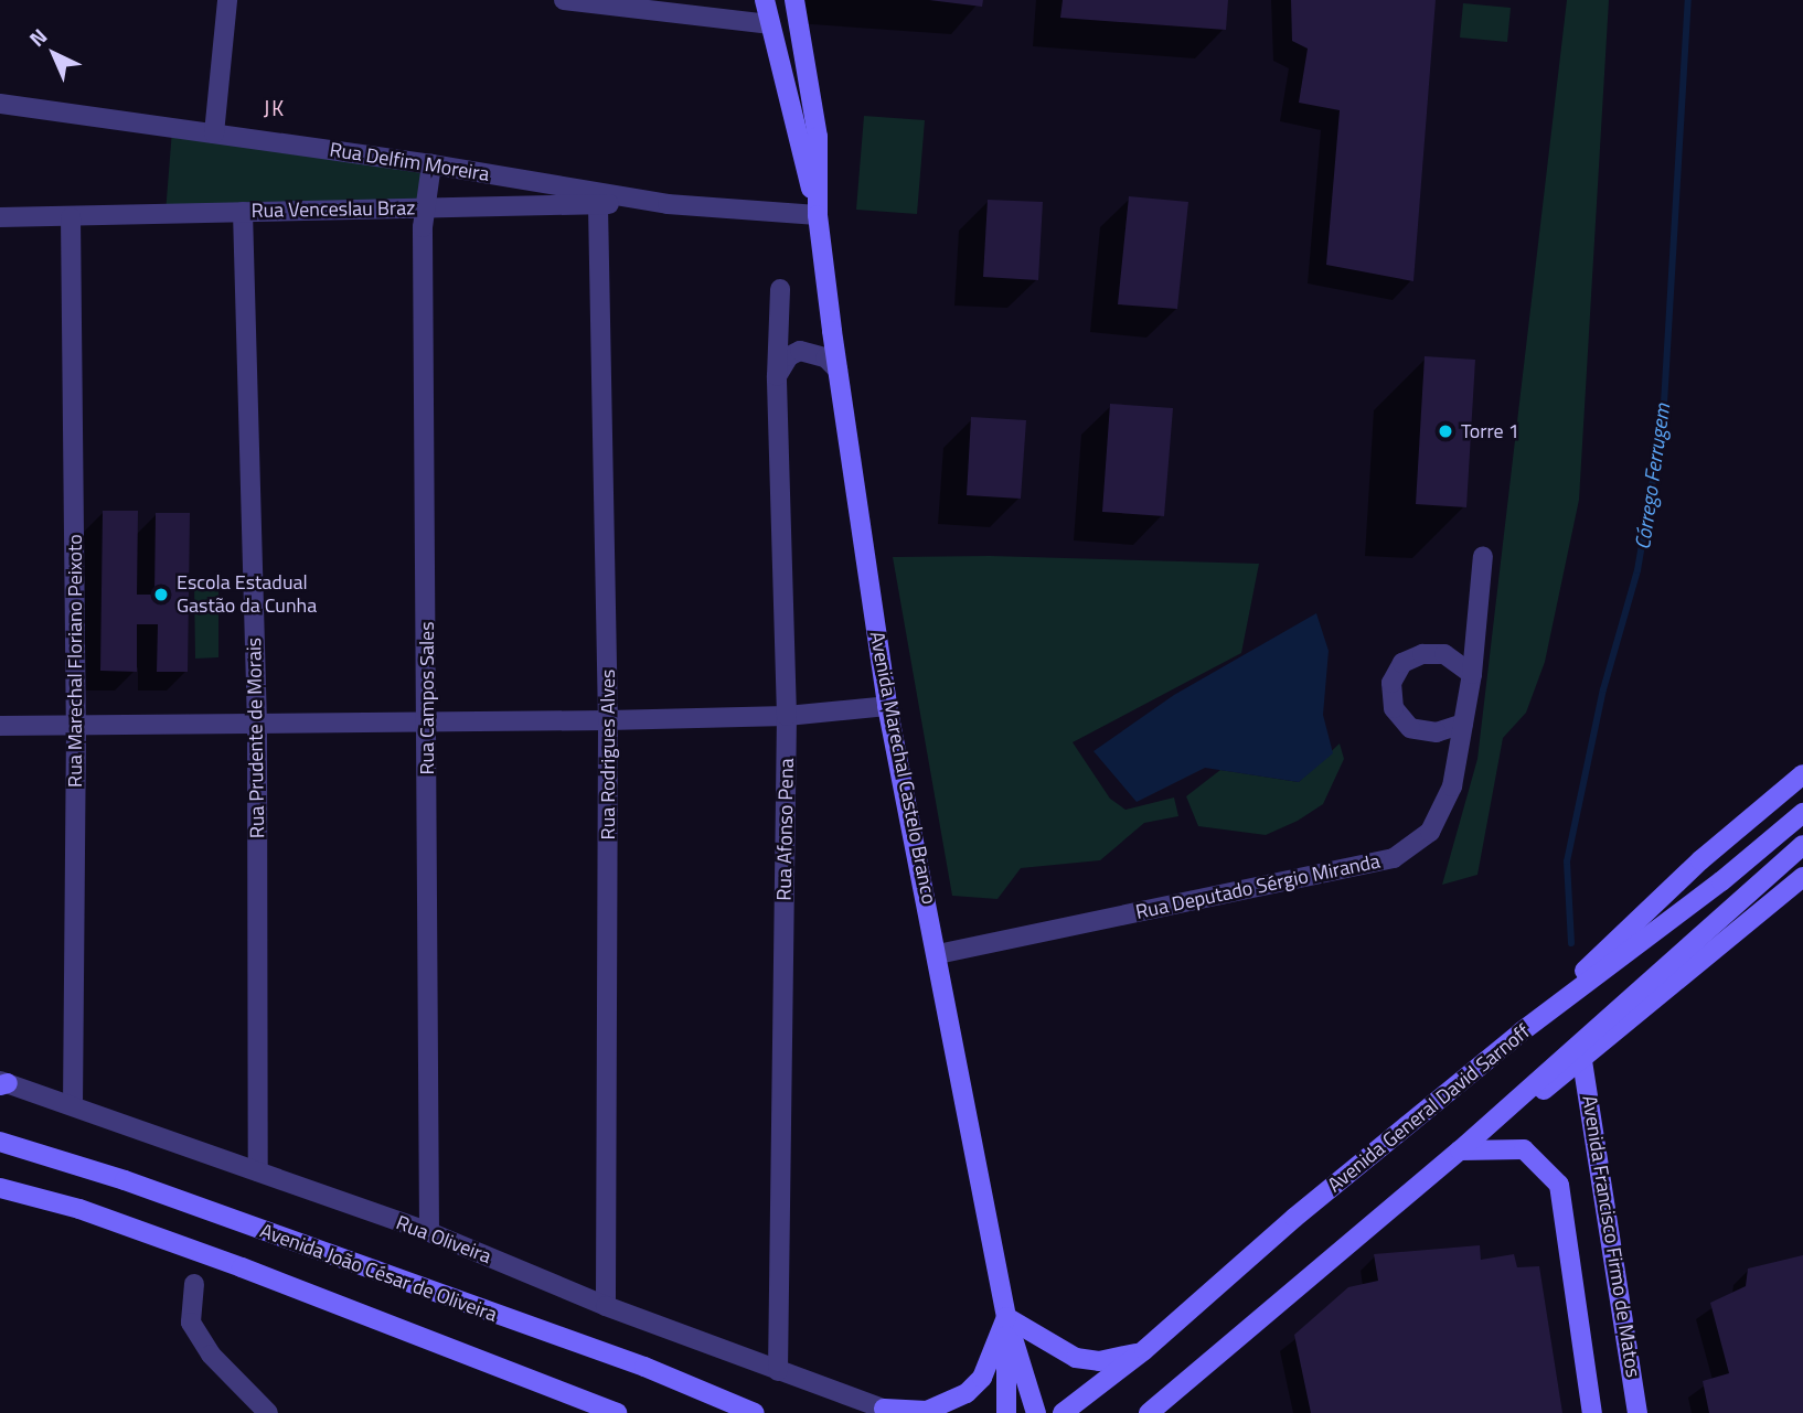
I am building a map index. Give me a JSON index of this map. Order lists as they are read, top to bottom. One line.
{"streets":{"main road":["Avenida Marechal Castelo Branco","Avenida General David Sarnoff","Avenida Francisco Firmo de Matos","Avenida João César de Oliveira"],"street":["Rua Delfim Moreira","Rua Venceslau Braz","Rua Marechal Floriano Peixoto","Rua Campos Sales","Rua Prudente de Morais","Rua Rodrigues Alves","Rua Afonso Pena","Rua Deputado Sérgio Miranda","Rua Oliveira"]},"crossings":[["Rua Delfim Moreira","Rua Venceslau Braz"],["Rua Delfim Moreira","Rua Campos Sales"],["Rua Delfim Moreira","Avenida Marechal Castelo Branco"],["Rua Venceslau Braz","Rua Marechal Floriano Peixoto"],["Rua Venceslau Braz","Rua Campos Sales"],["Rua Venceslau Braz","Rua Prudente de Morais"],["Rua Venceslau Braz","Rua Rodrigues Alves"],["Rua Marechal Floriano Peixoto","Rua Oliveira"],["Rua Campos Sales","Rua Oliveira"],["Rua Prudente de Morais","Rua Oliveira"],["Rua Rodrigues Alves","Rua Oliveira"],["Avenida Marechal Castelo Branco","Rua Deputado Sérgio Miranda"],["Rua Afonso Pena","Rua Oliveira"]],"districts":["JK"],"water":["Córrego Ferrugem"],"places":["Torre 1","Escola Estadual Gastão da Cunha"],"north":"top left"}
